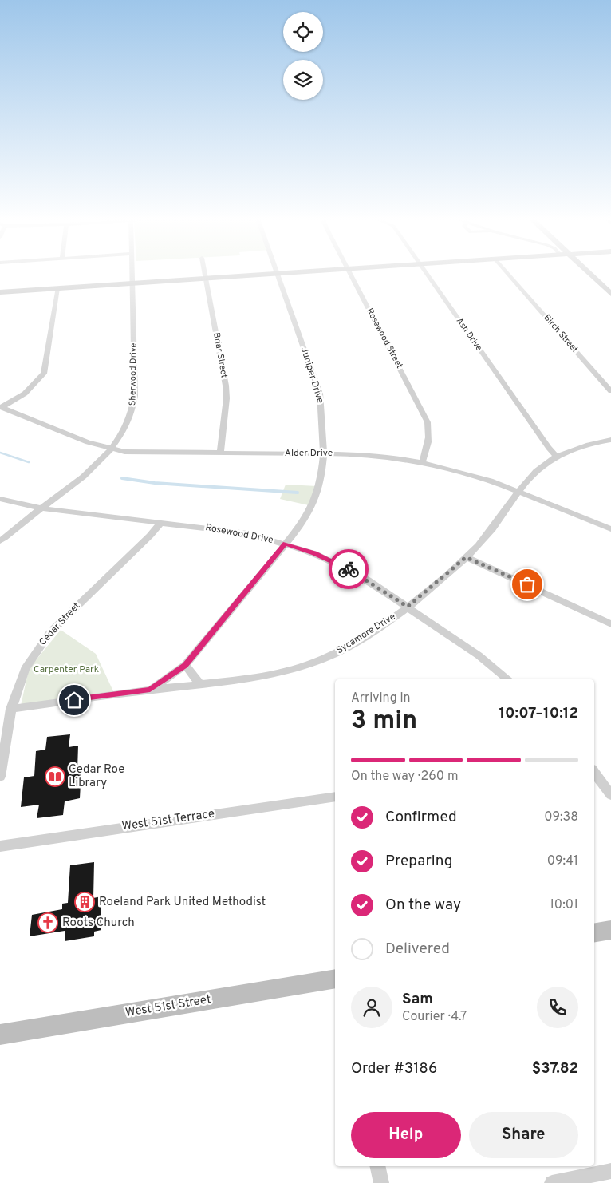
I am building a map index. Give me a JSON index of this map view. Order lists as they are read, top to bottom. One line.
{"streets":{"street":["Birch Street","Ash Drive","Rosewood Street","Briar Street","Sherwood Drive","Juniper Drive","Alder Drive","Rosewood Drive","Cedar Street","Sycamore Drive","West 51st Terrace","West 51st Street"]},"crossings":[["Ash Drive","Sycamore Drive"],["Rosewood Street","Alder Drive"],["Briar Street","Alder Drive"],["Sherwood Drive","Alder Drive"],["Sherwood Drive","Rosewood Drive"],["Juniper Drive","Alder Drive"],["Juniper Drive","Rosewood Drive"],["Juniper Drive","Sycamore Drive"],["Alder Drive","Sycamore Drive"],["Rosewood Drive","Cedar Street"],["Rosewood Drive","Sycamore Drive"],["Cedar Street","Sycamore Drive"]],"parks":["Carpenter Park"],"places":{"library":["Cedar Roe Library"],"building":["Roeland Park United Methodist"],"church":["Roots Church"]},"page":{"heading":["3 min","Arriving in","10:07–10:12"],"panel":["Sam","Courier · 4.7","Order #3186","$37.82"],"bar":"On the way · 260 m","list":[["Confirmed","09:38"],["Preparing","09:41"],["On the way","10:01"],"Delivered"],"buttons":["Help","Share"]}}
